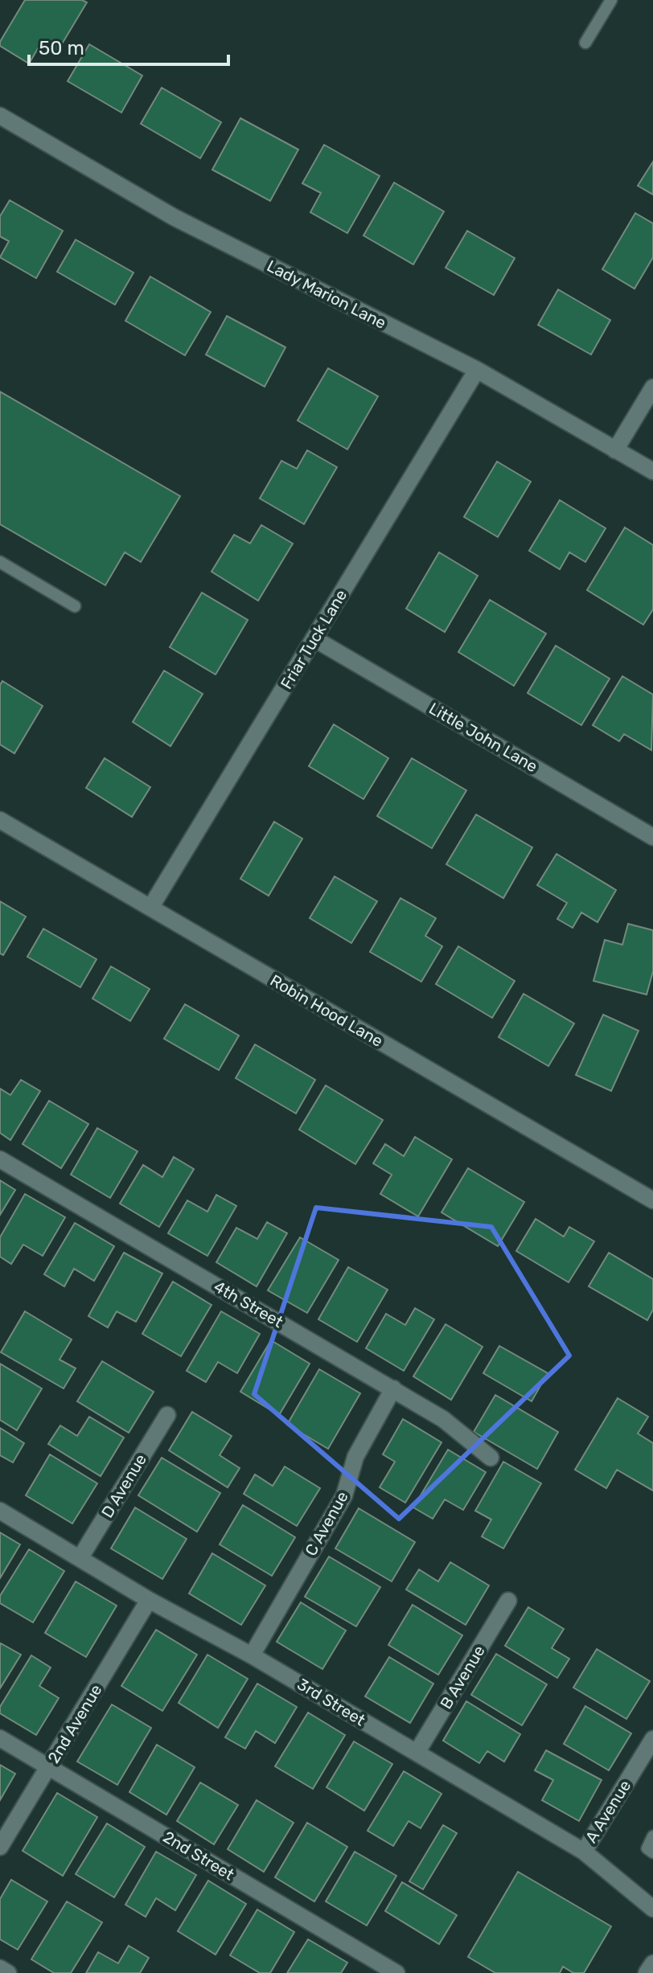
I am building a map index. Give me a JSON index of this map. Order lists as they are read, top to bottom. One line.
{"streets":{"street":["Lady Marion Lane","Friar Tuck Lane","Little John Lane","Robin Hood Lane","4th Street","D Avenue","C Avenue","B Avenue","3rd Street","2nd Avenue","A Avenue","2nd Street"]},"crossings":[["Lady Marion Lane","Friar Tuck Lane"],["Friar Tuck Lane","Little John Lane"],["Friar Tuck Lane","Robin Hood Lane"],["4th Street","C Avenue"],["D Avenue","3rd Street"],["C Avenue","3rd Street"],["B Avenue","3rd Street"],["3rd Street","2nd Avenue"],["3rd Street","A Avenue"],["2nd Avenue","2nd Street"]],"scale_bar":"50 m"}
